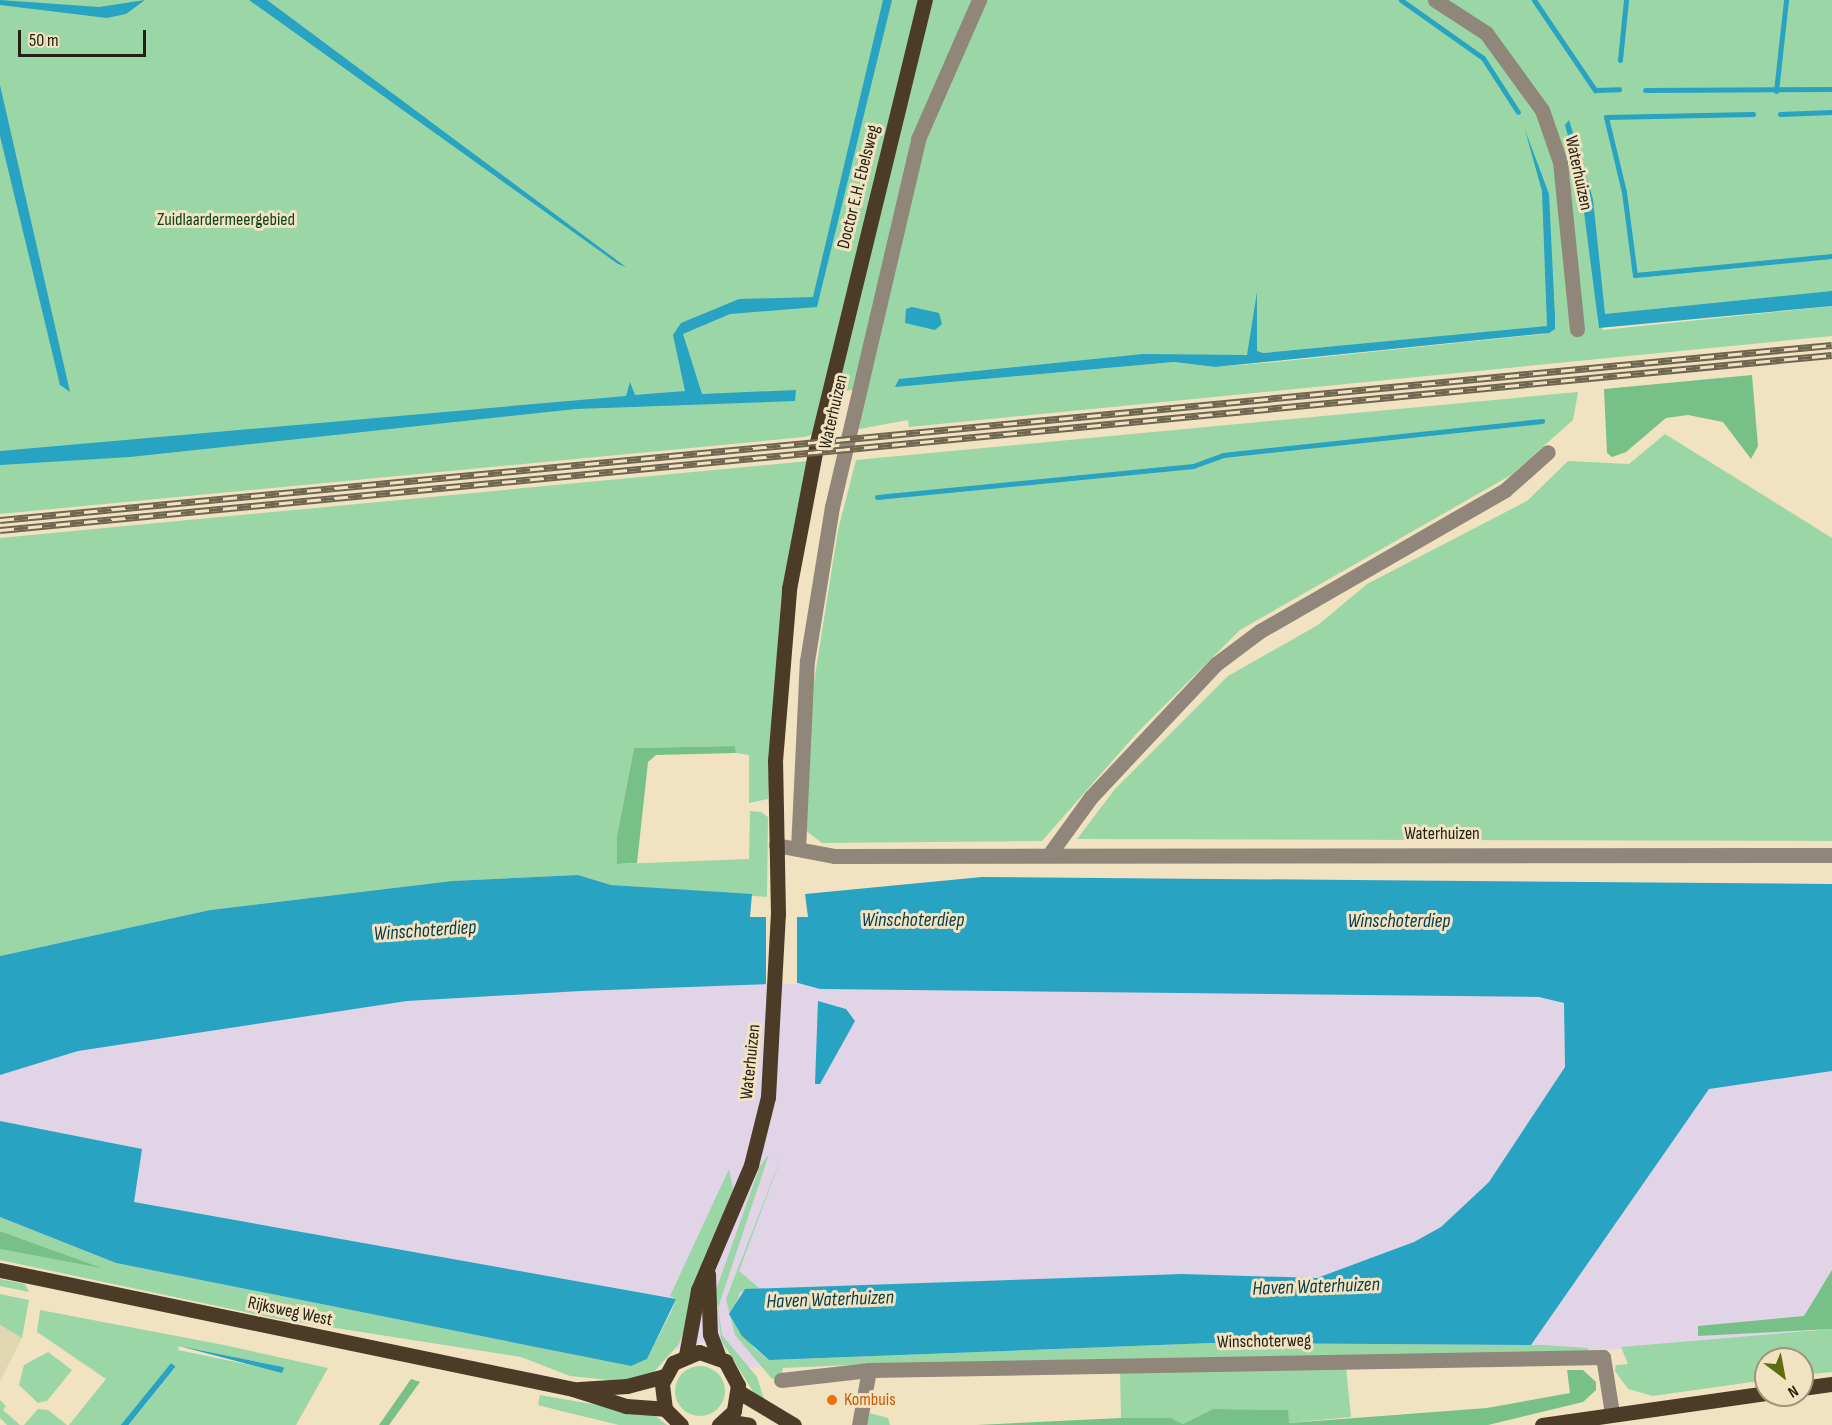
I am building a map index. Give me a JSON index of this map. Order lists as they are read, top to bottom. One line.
{"streets":{"main road":["Waterhuizen","Doctor E.H. Ebelsweg","Rijksweg West"],"street":["Winschoterweg"]},"crossings":[["Waterhuizen","Doctor E.H. Ebelsweg"]],"water":["Winschoterdiep","Haven Waterhuizen"],"parks":["Zuidlaardermeergebied"],"places":["Kombuis"],"scale_bar":"50 m","north":"bottom right"}
